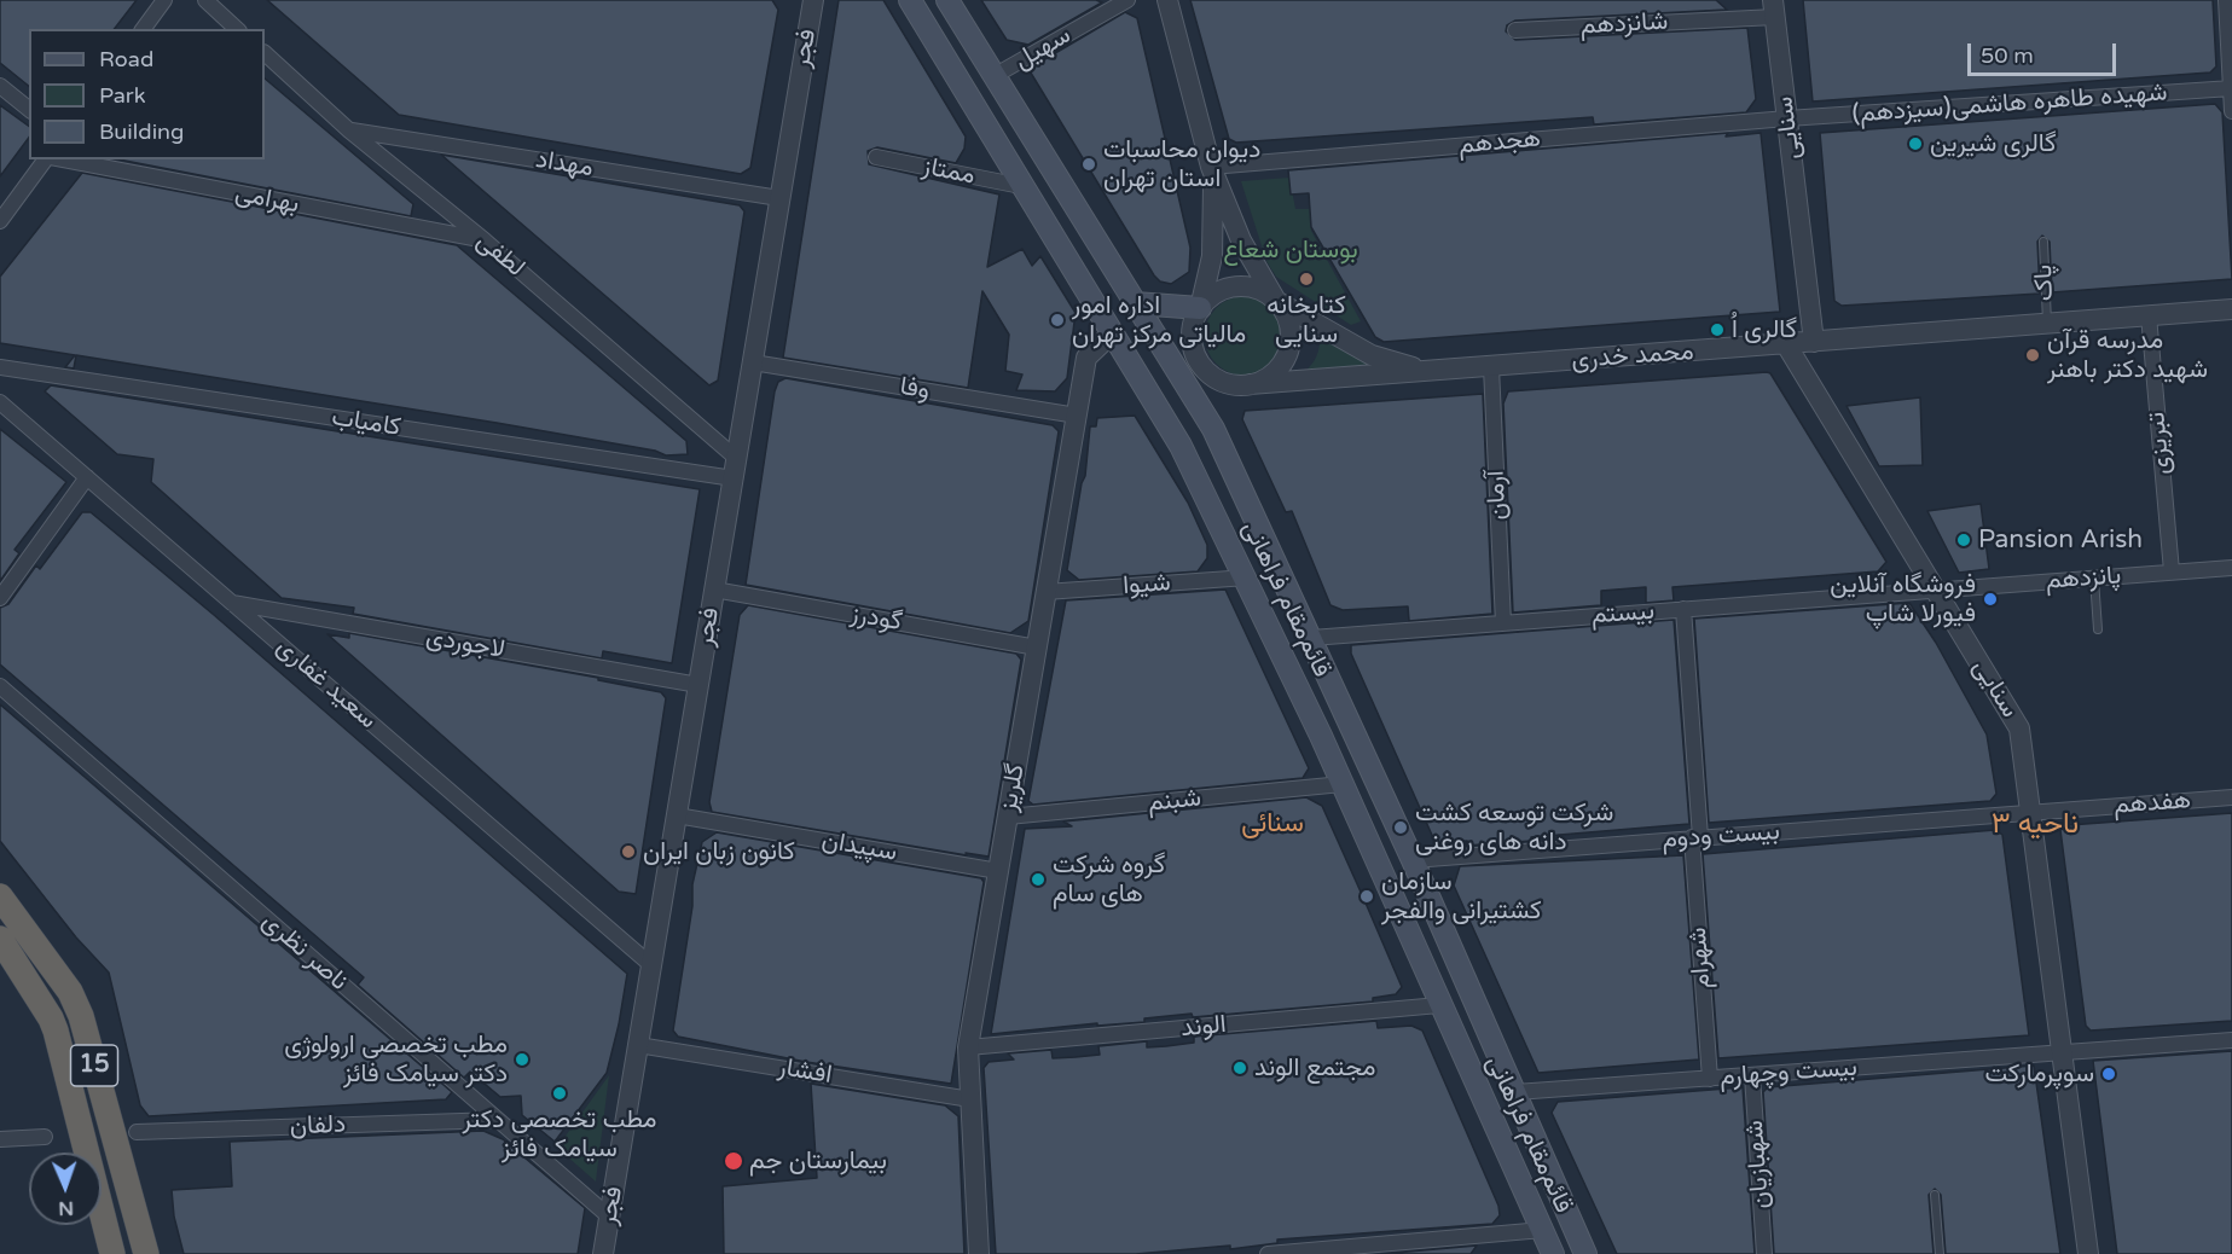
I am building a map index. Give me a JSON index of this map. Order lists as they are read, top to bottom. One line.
{"streets":{"highway":["15"],"main road":["قائم‌مقام فراهانی"],"street":["شانزدهم","فجر","سهیل","شهیده طاهره هاشمی(سیزدهم)","سنایی","هجدهم","مهداد","ممتاز","بهرامی","لطفی","محمد خدری","وفا","کامیاب","تبریزی","آرمان","پانزدهم","شیوا","بیستم","گودرز","لاجوردی","سعید غفاری","گلریز","شبنم","هفدهم","بیست ودوم","سپیدان","ناصر نظری","شهرام","الوند","افشار","بیست وچهارم","دلفان","شهبازیان"],"lane":["پاک"]},"crossings":[["شانزدهم","سنایی"],["فجر","مهداد"],["فجر","لطفی"],["فجر","وفا"],["فجر","کامیاب"],["فجر","گودرز"],["فجر","لاجوردی"],["فجر","سعید غفاری"],["فجر","سپیدان"],["فجر","ناصر نظری"],["فجر","افشار"],["سهیل","قائم‌مقام فراهانی"],["شهیده طاهره هاشمی(سیزدهم)","سنایی"],["شهیده طاهره هاشمی(سیزدهم)","هجدهم"],["سنایی","هجدهم"],["سنایی","محمد خدری"],["سنایی","پانزدهم"],["سنایی","بیستم"],["سنایی","هفدهم"],["سنایی","بیست ودوم"],["سنایی","بیست وچهارم"],["مهداد","لطفی"],["ممتاز","قائم‌مقام فراهانی"],["بهرامی","لطفی"],["لطفی","کامیاب"],["پاک","محمد خدری"],["محمد خدری","تبریزی"],["محمد خدری","آرمان"],["محمد خدری","قائم‌مقام فراهانی"],["وفا","گلریز"],["تبریزی","پانزدهم"],["آرمان","بیستم"],["پانزدهم","بیستم"],["شیوا","قائم‌مقام فراهانی"],["شیوا","گلریز"],["قائم‌مقام فراهانی","بیستم"],["قائم‌مقام فراهانی","گلریز"],["قائم‌مقام فراهانی","شبنم"],["قائم‌مقام فراهانی","بیست ودوم"],["قائم‌مقام فراهانی","الوند"],["قائم‌مقام فراهانی","بیست وچهارم"],["بیستم","شهرام"],["گودرز","گلریز"],["لاجوردی","سعید غفاری"],["گلریز","شبنم"],["گلریز","سپیدان"],["گلریز","الوند"],["گلریز","افشار"],["هفدهم","بیست ودوم"],["بیست ودوم","شهرام"],["ناصر نظری","دلفان"],["شهرام","بیست وچهارم"],["بیست وچهارم","شهبازیان"]],"districts":["سنائی","ناحیه ۳"],"parks":["بوستان شعاع"],"places":["گالری شیرین","دیوان محاسبات استان تهران","كتابخانه سنایی","اداره امور مالیاتی مرکز تهران","گالری اُ","مدرسه قرآن شهید دکتر باهنر","Pansion Arish","فروشگاه آنلاین فیورلا شاپ","شرکت توسعه کشت دانه های روغنی","کانون زبان ایران","گروه شرکت های سام","سازمان کشتیرانی والفجر","مطب تخصصی ارولوژی دکتر سیامک فائز","مجتمع الوند","سوپرمارکت","مطب تخصصی دکتر سیامک فائز","بیمارستان جم"],"legend":["Road","Park","Building"],"scale_bar":"50 m","north":"bottom"}
